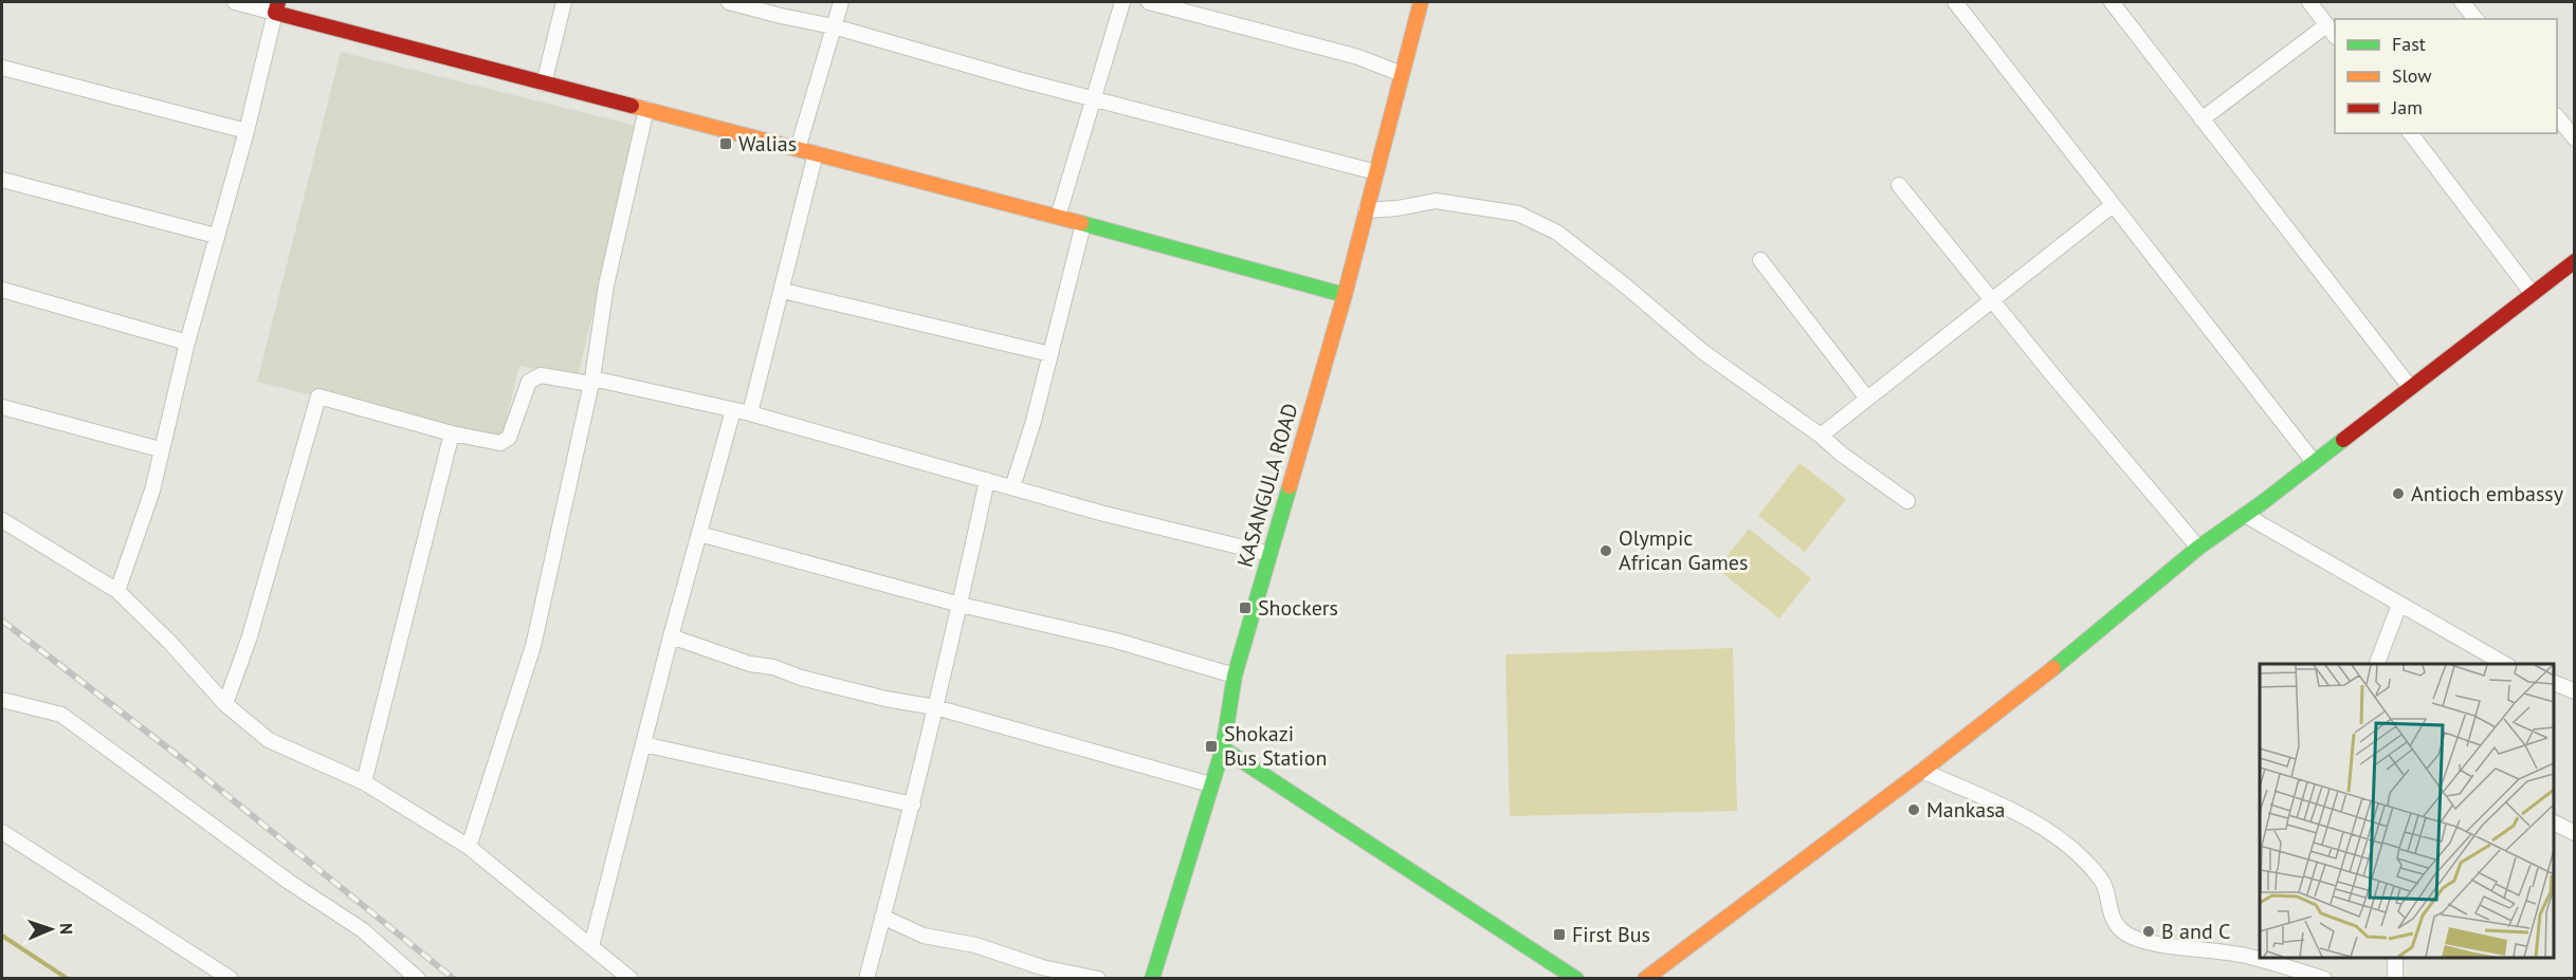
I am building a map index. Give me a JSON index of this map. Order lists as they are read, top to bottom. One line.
{"streets":{"street":["KASANGULA ROAD"]},"places":{"transit":["Walias","Shockers","Shokazi Bus Station","First Bus"],"other":["Antioch embassy","Olympic African Games","Mankasa","B and C"]},"legend":["Fast","Slow","Jam"],"north":"right"}
